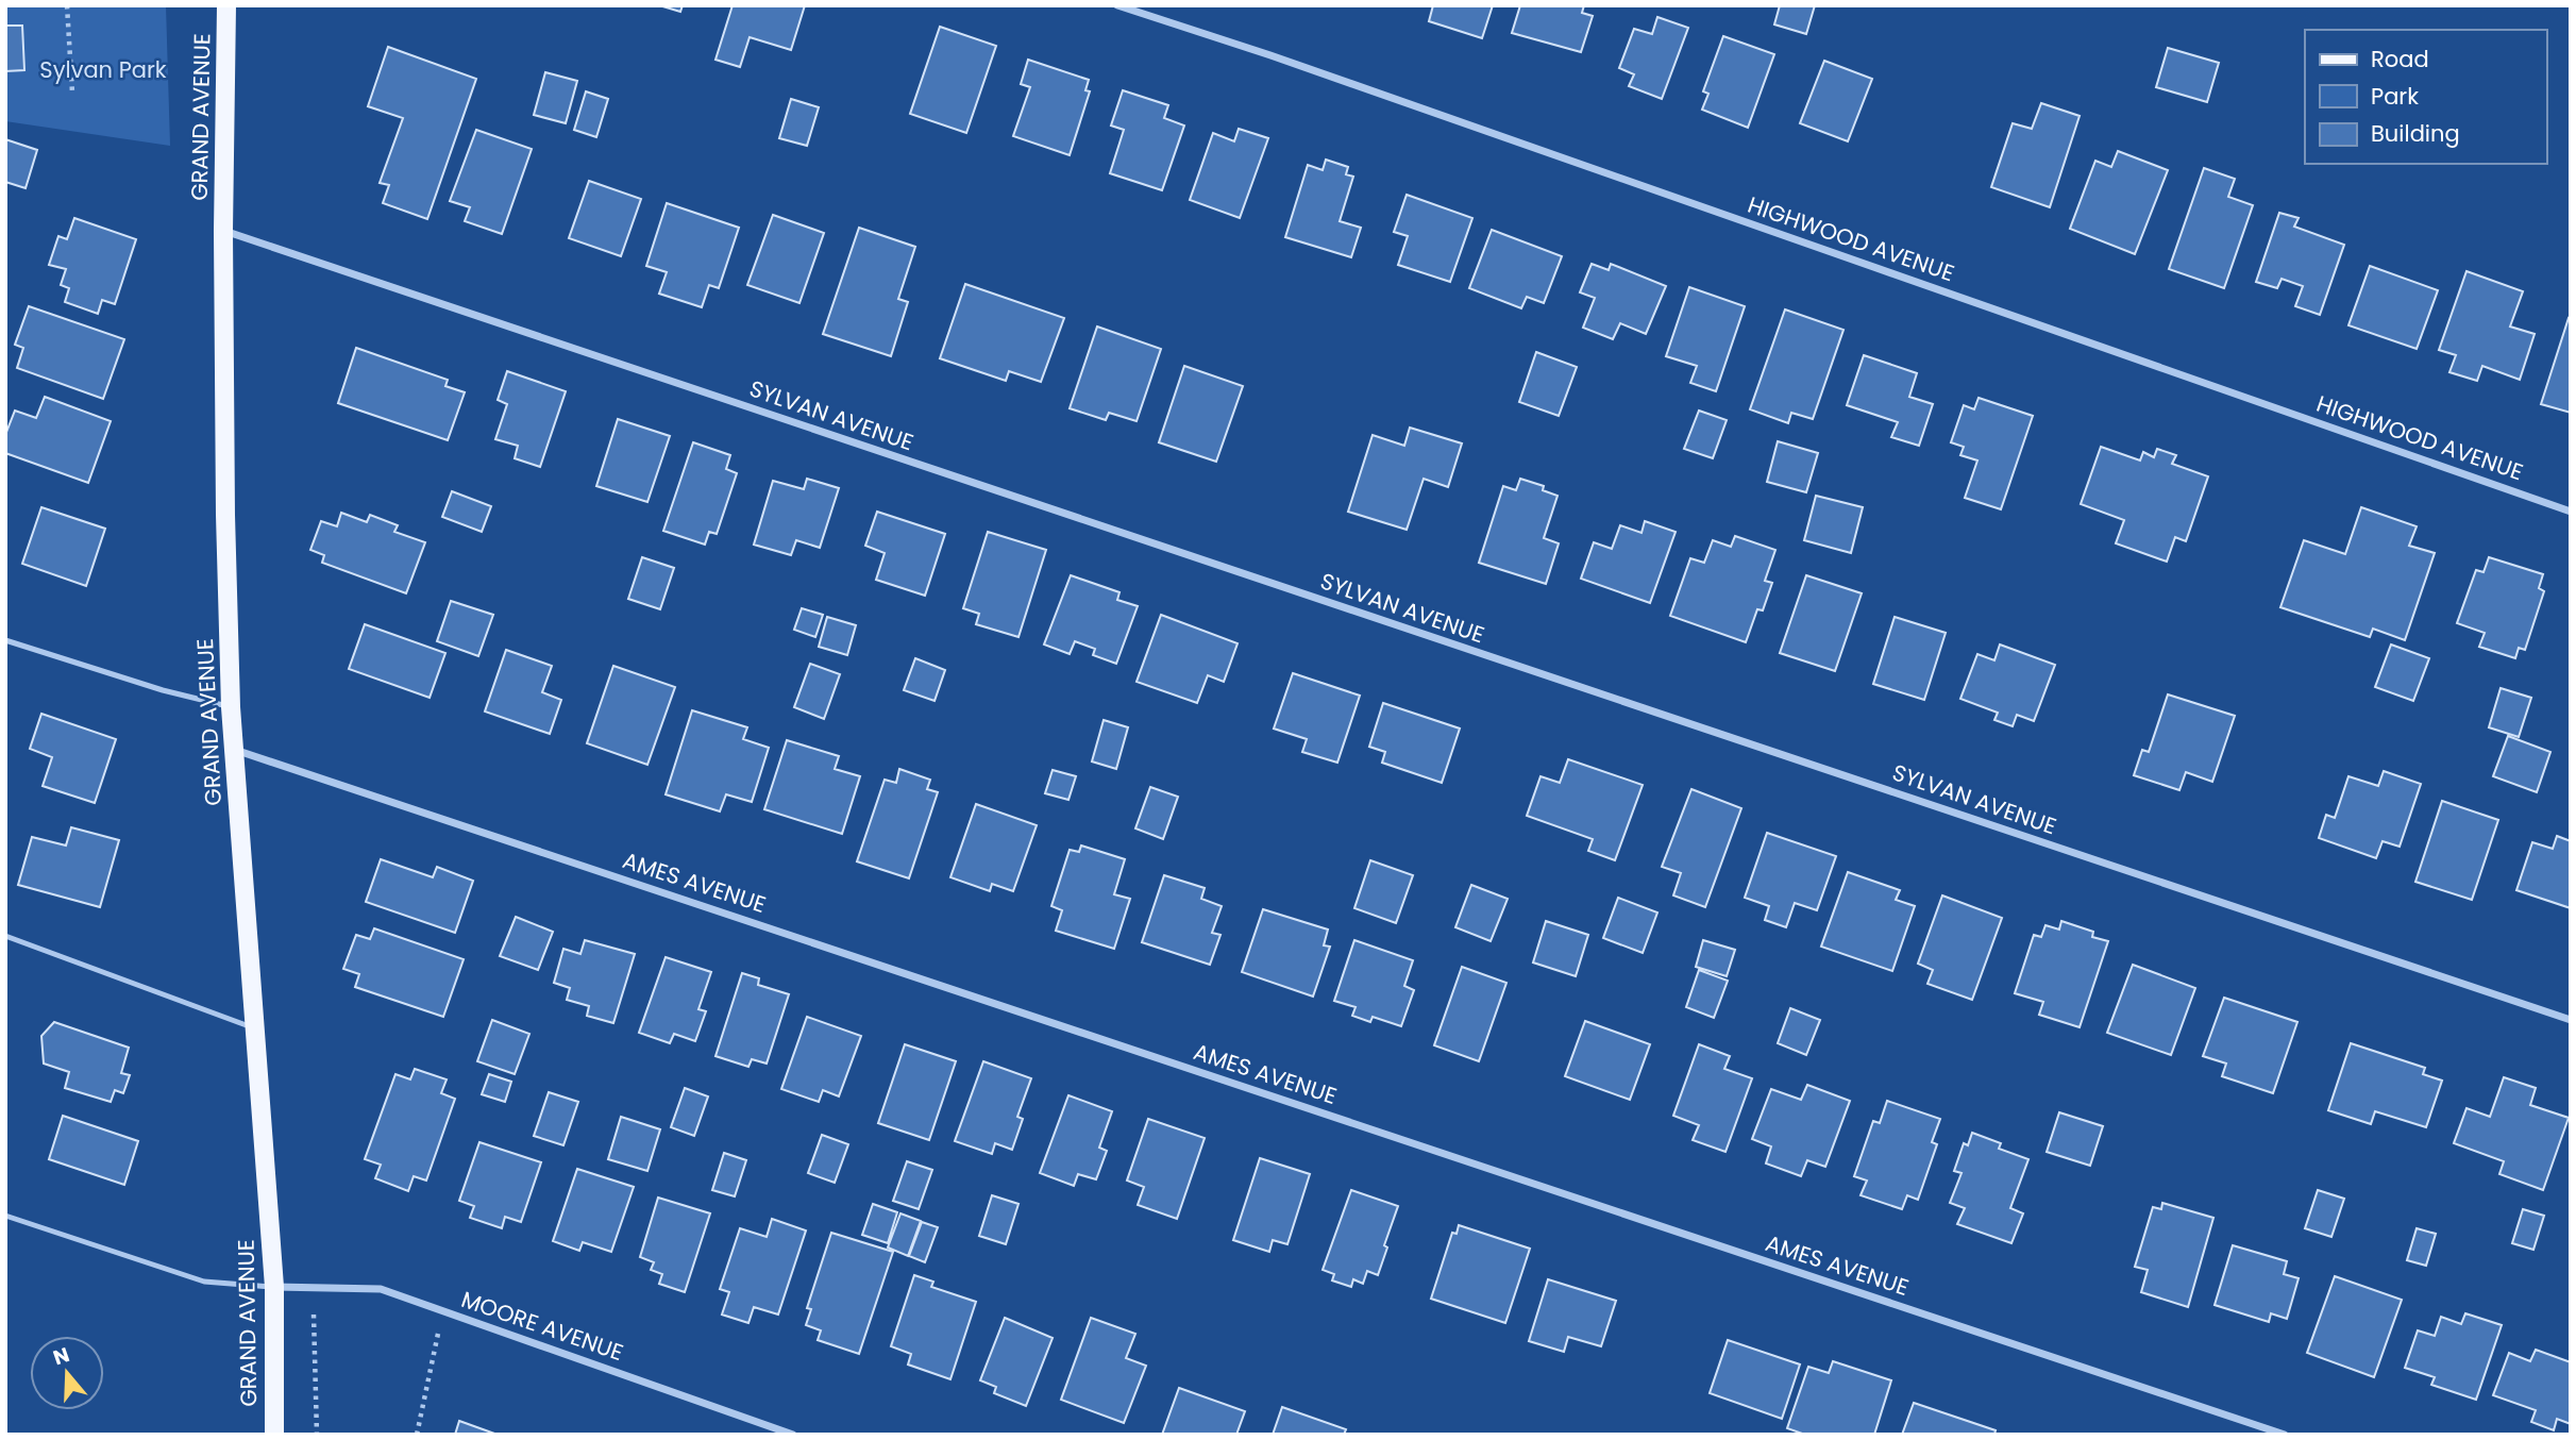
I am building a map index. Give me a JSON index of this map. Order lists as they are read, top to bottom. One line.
{"streets":{"main road":["GRAND AVENUE"],"street":["HIGHWOOD AVENUE","SYLVAN AVENUE","AMES AVENUE","MOORE AVENUE"]},"crossings":[["GRAND AVENUE","SYLVAN AVENUE"],["GRAND AVENUE","AMES AVENUE"],["GRAND AVENUE","MOORE AVENUE"]],"parks":["Sylvan Park"],"legend":["Road","Park","Building"],"north":"top"}
